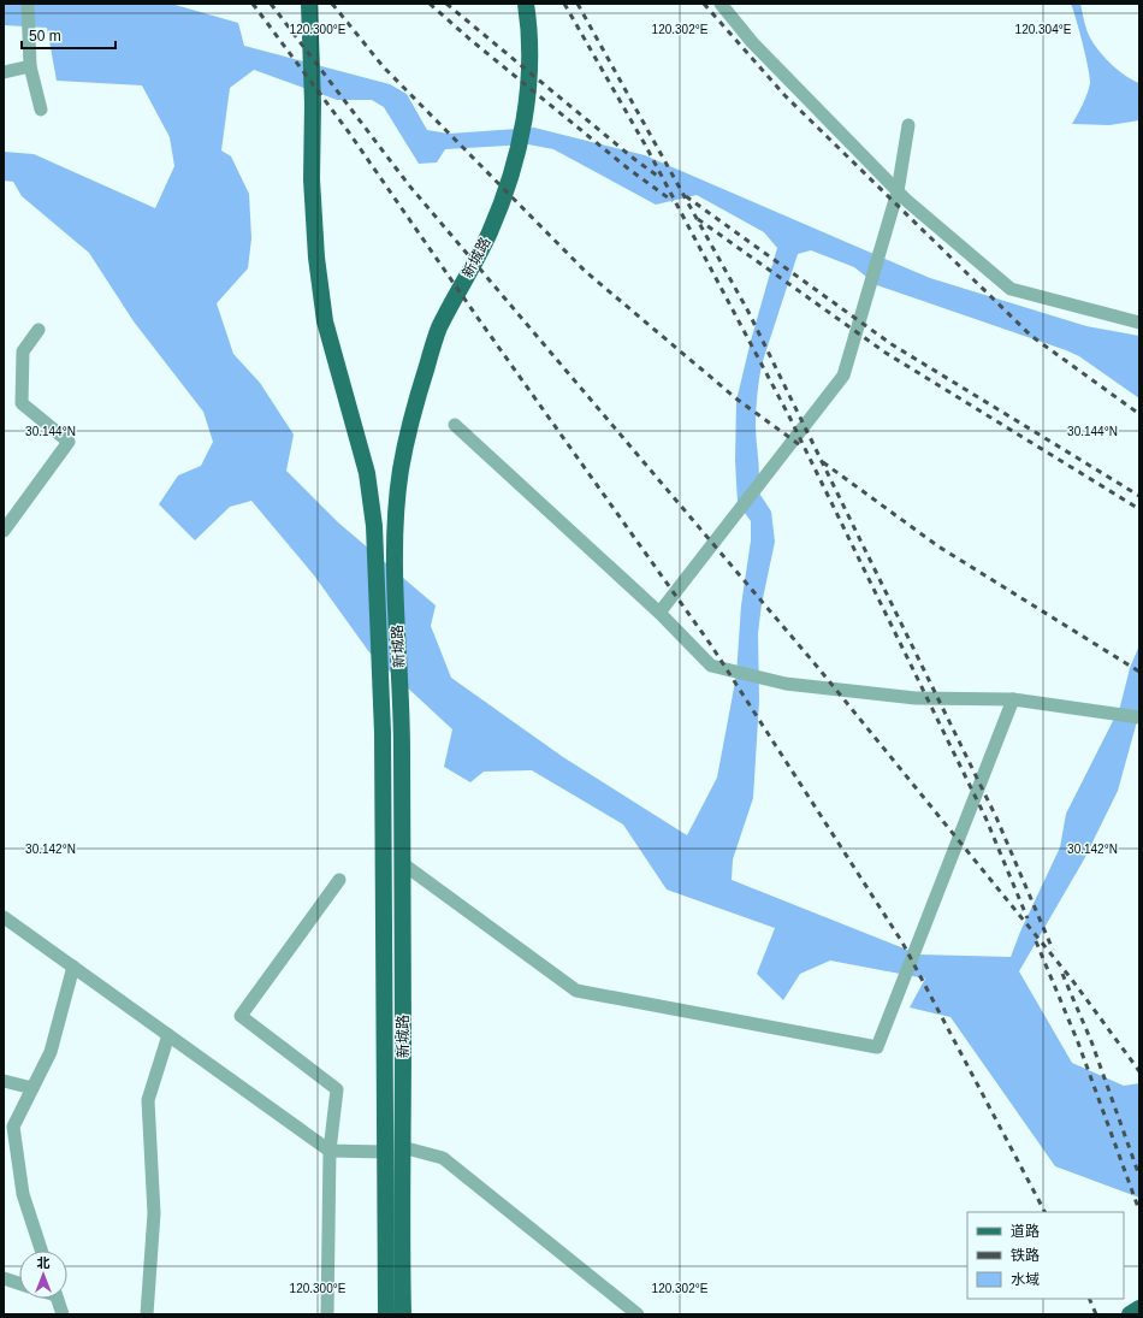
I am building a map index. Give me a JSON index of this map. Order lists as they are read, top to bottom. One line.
{"streets":{"main road":["新城路"]},"legend":["道路","铁路","水域"],"scale_bar":"50 m","north":"top","coordinates":["120.300°E","120.302°E","120.304°E","30.144°N","30.142°N"]}
